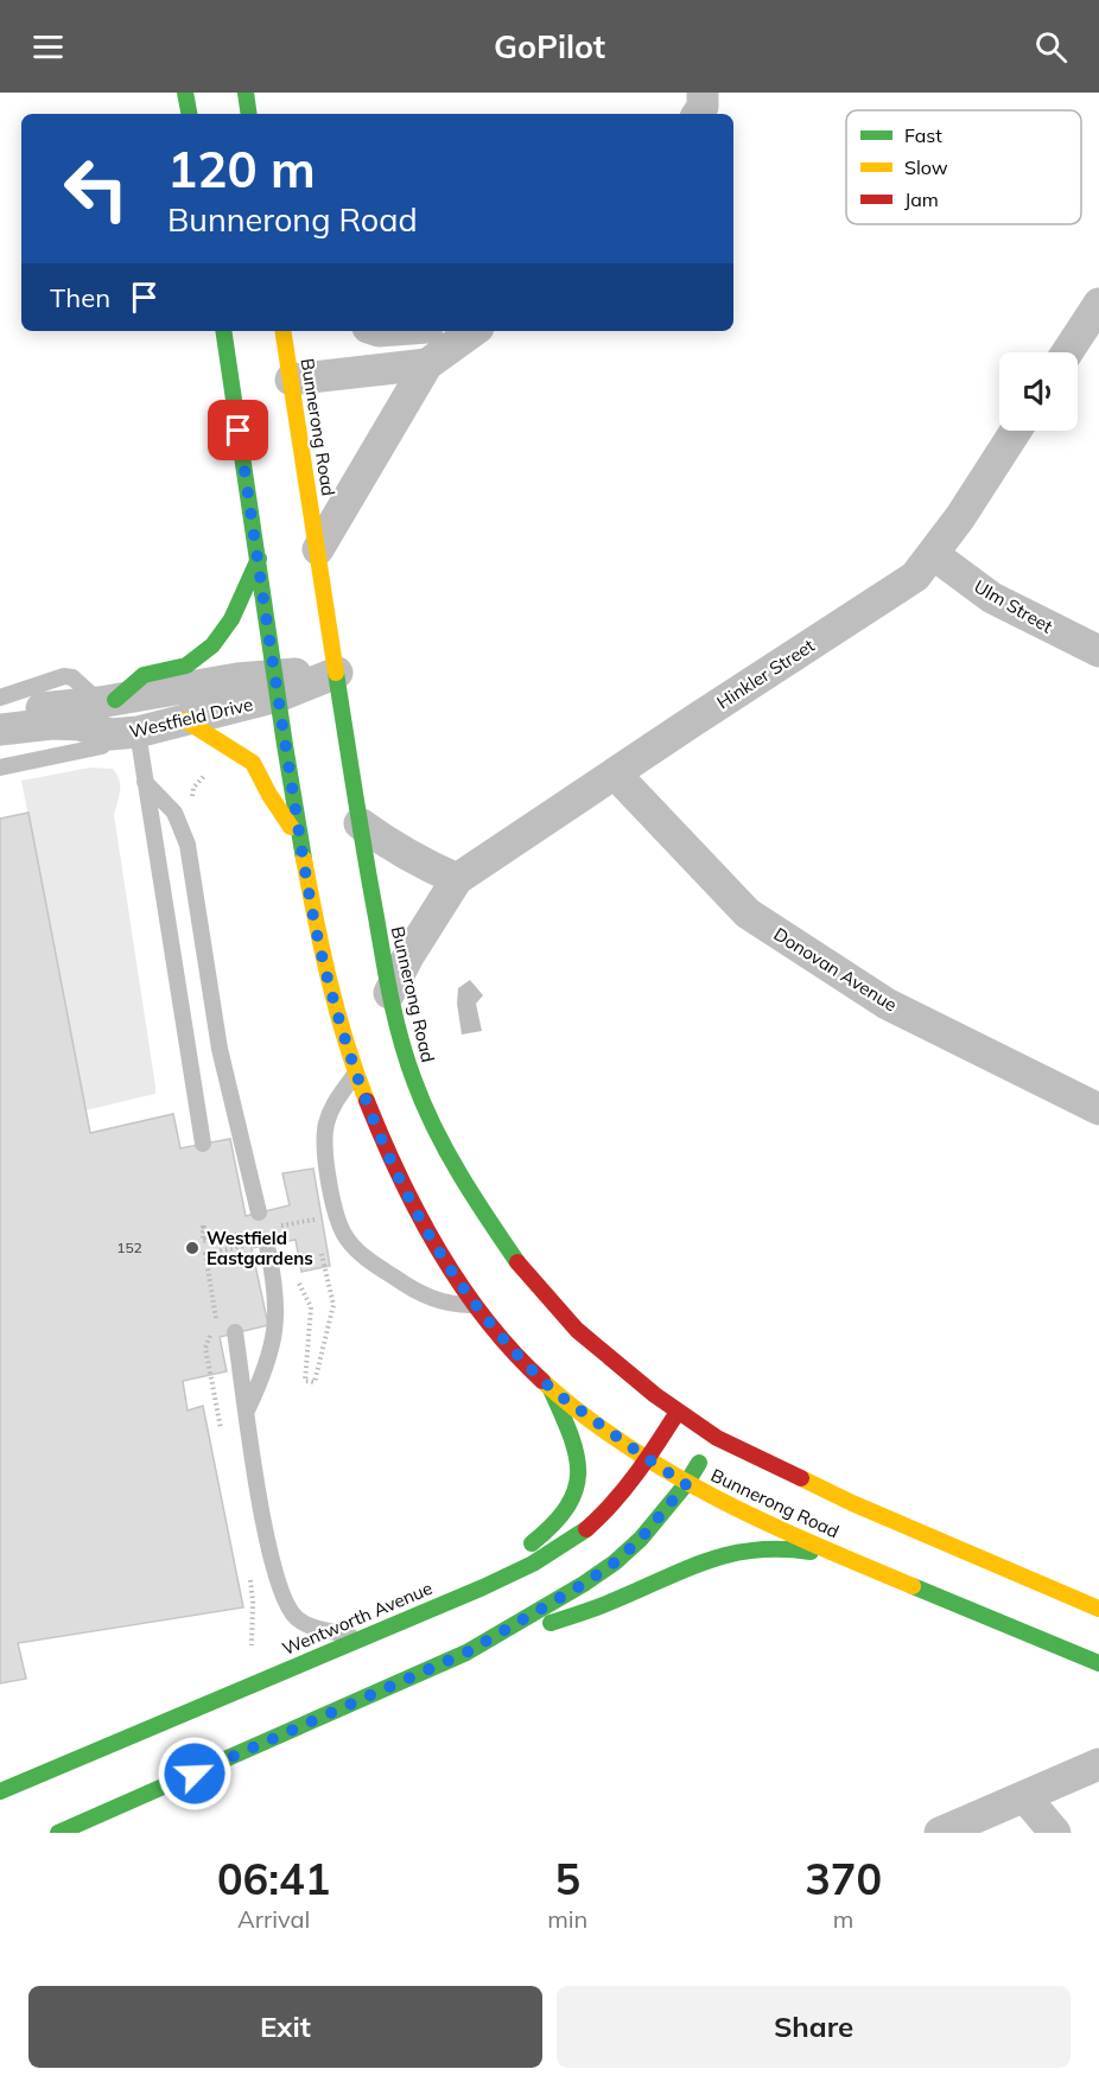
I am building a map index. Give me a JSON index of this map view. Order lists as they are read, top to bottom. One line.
{"streets":{"main road":["Bunnerong Road","Wentworth Avenue"],"street":["Ulm Street","Hinkler Street","Westfield Drive","Donovan Avenue"]},"crossings":[["Bunnerong Road","Hinkler Street"],["Bunnerong Road","Westfield Drive"],["Bunnerong Road","Wentworth Avenue"],["Ulm Street","Hinkler Street"],["Hinkler Street","Donovan Avenue"]],"places":["Westfield Eastgardens"],"house_numbers":["152"],"legend":["Fast","Slow","Jam"],"page":{"header":"GoPilot","turn":["120 m","Bunnerong Road"],"then":"Then","eta":["06:41","Arrival","5","min","370","m"],"buttons":["Exit","Share"]}}
